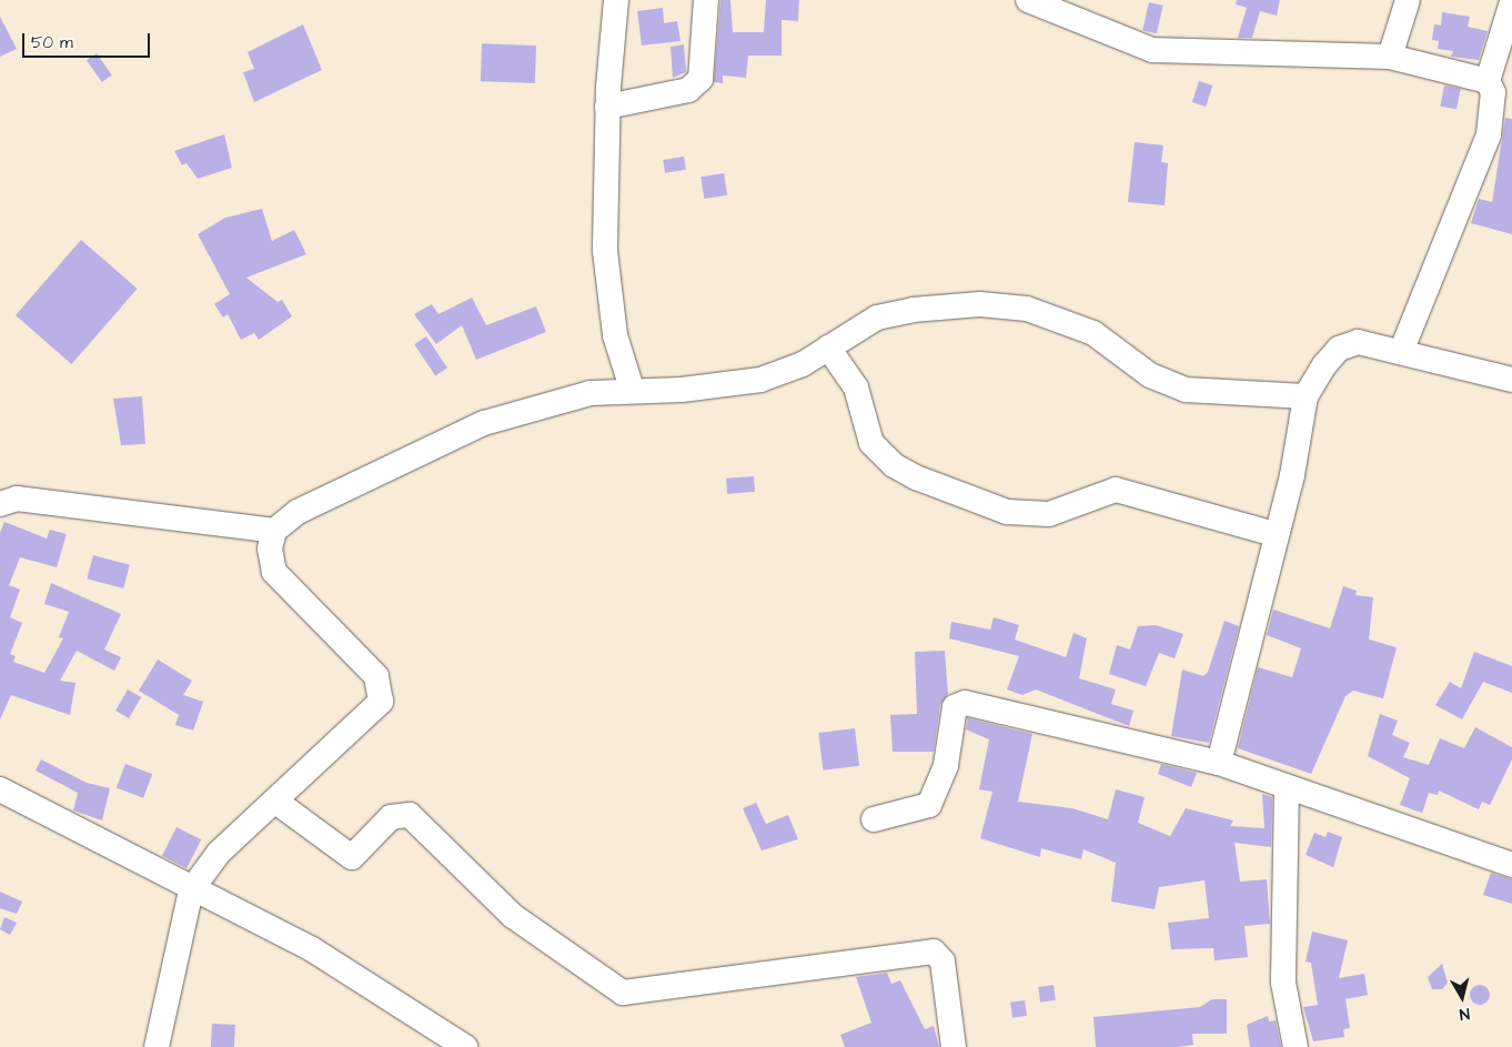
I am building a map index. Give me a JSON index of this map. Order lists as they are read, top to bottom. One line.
{"scale_bar":"50 m","north":"bottom"}
